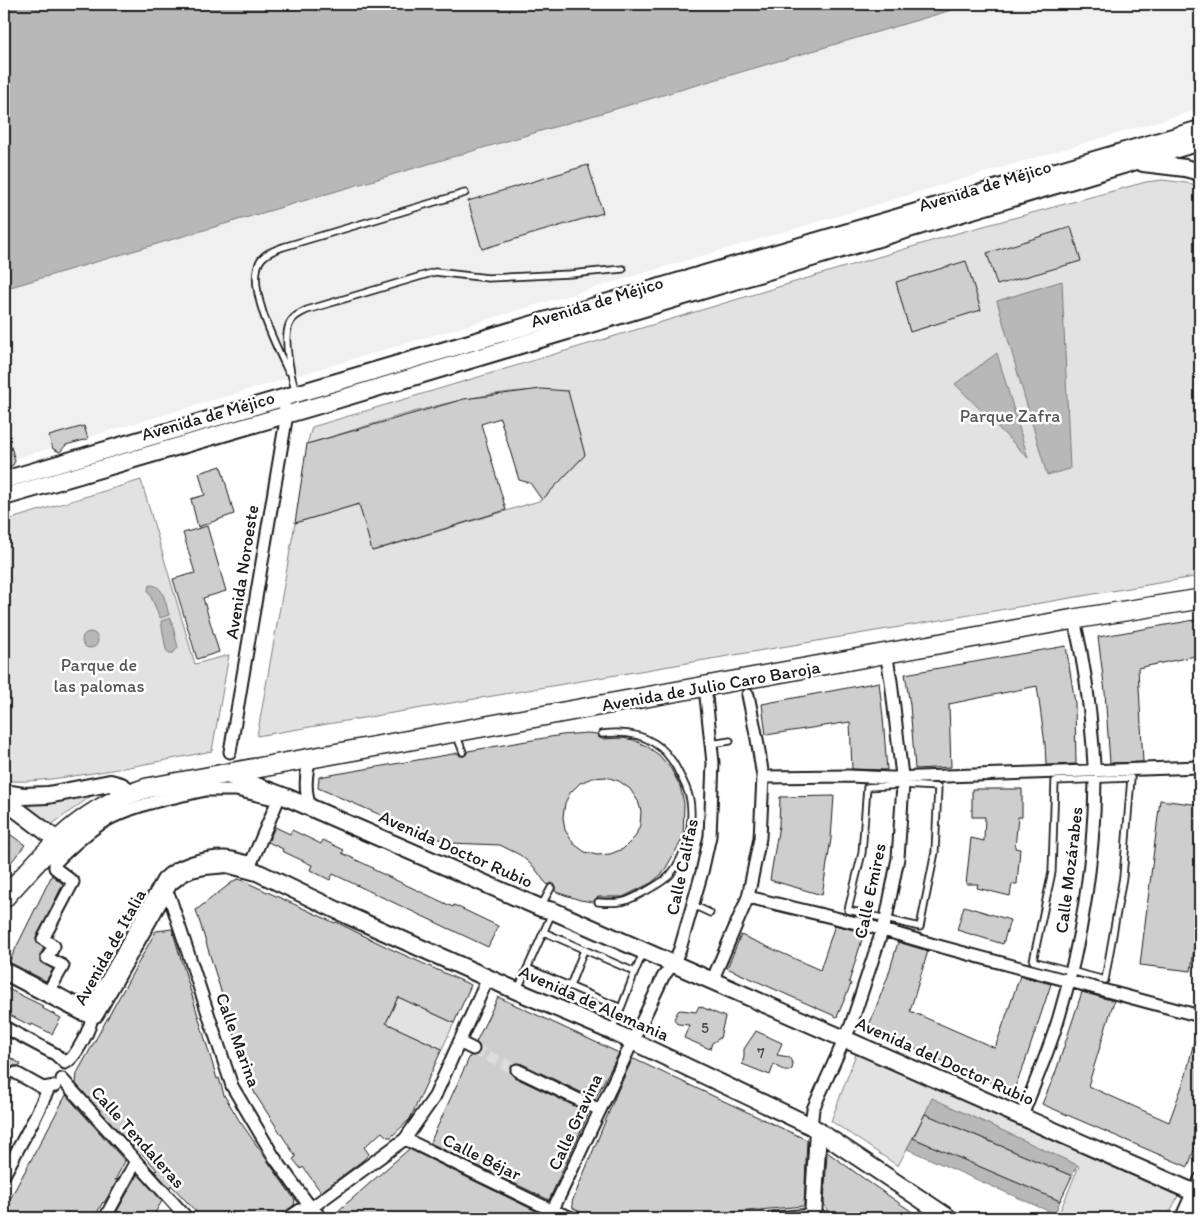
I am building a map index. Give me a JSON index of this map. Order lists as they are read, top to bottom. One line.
{"streets":{"main road":["Avenida de Julio Caro Baroja"],"street":["Avenida de Méjico","Avenida Noroeste","Avenida Doctor Rubio","Calle Califas","Calle Mozárabes","Calle Emires","Avenida de Italia","Avenida de Alemania","Calle Marina","Avenida del Doctor Rubio","Calle Gravina","Calle Tendaleras","Calle Béjar"]},"crossings":[["Avenida de Méjico","Avenida Noroeste"],["Avenida de Julio Caro Baroja","Avenida Doctor Rubio"],["Avenida de Julio Caro Baroja","Calle Califas"],["Avenida de Julio Caro Baroja","Calle Mozárabes"],["Avenida de Julio Caro Baroja","Calle Emires"],["Avenida Doctor Rubio","Calle Califas"],["Avenida Doctor Rubio","Avenida del Doctor Rubio"],["Calle Califas","Avenida de Alemania"],["Calle Califas","Avenida del Doctor Rubio"],["Calle Califas","Calle Gravina"],["Calle Mozárabes","Avenida del Doctor Rubio"],["Calle Emires","Avenida de Alemania"],["Calle Emires","Avenida del Doctor Rubio"],["Avenida de Italia","Avenida de Alemania"],["Avenida de Alemania","Calle Gravina"],["Calle Gravina","Calle Béjar"]],"parks":["Parque Zafra","Parque de las palomas"],"house_numbers":["5","7"]}
